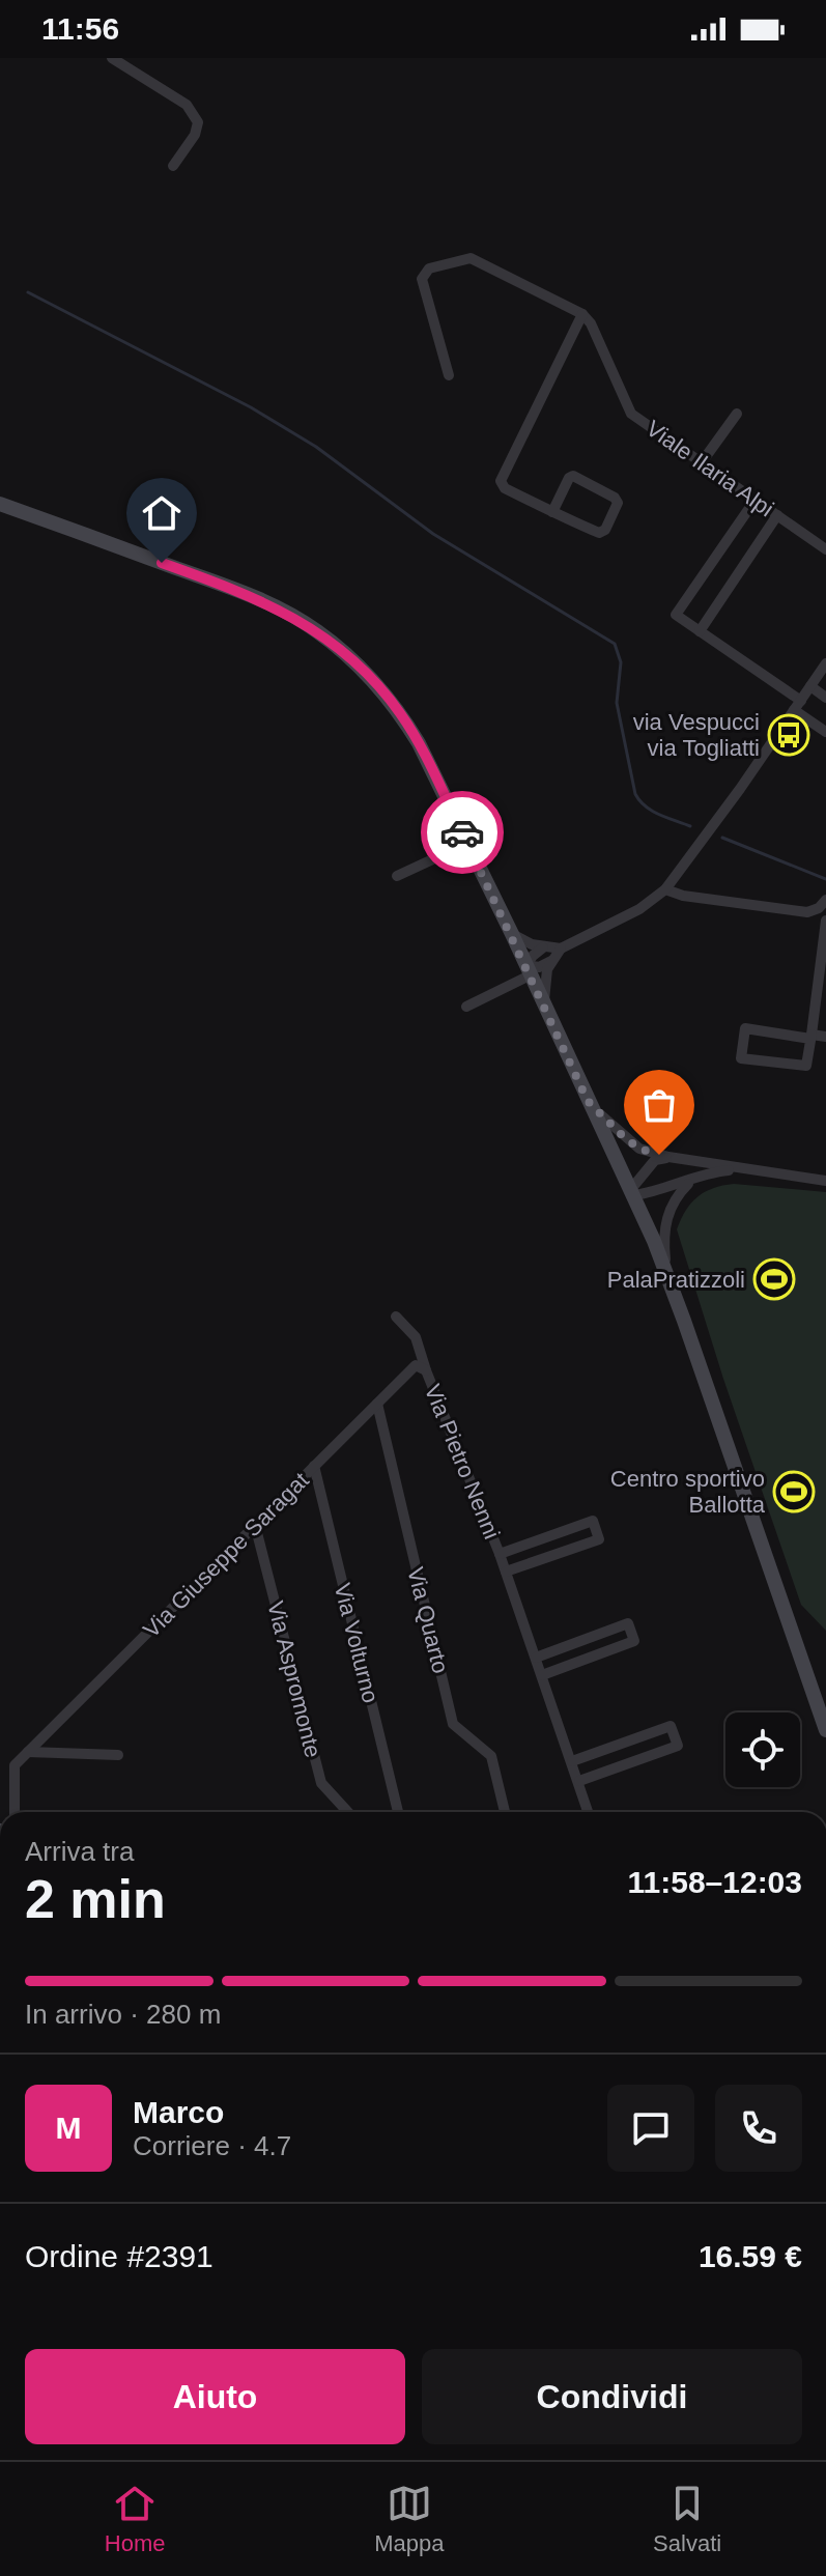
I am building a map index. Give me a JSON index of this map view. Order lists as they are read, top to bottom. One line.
{"streets":{"street":["Viale Ilaria Alpi","Via Pietro Nenni","Via Giuseppe Saragat","Via Quarto","Via Volturno","Via Aspromonte"]},"crossings":[["Via Pietro Nenni","Via Giuseppe Saragat"],["Via Giuseppe Saragat","Via Quarto"],["Via Giuseppe Saragat","Via Volturno"],["Via Giuseppe Saragat","Via Aspromonte"]],"places":{"bus stop":["via Vespucci via Togliatti"],"sports":["PalaPratizzoli","Centro sportivo Ballotta"]},"page":{"status":"11:56","heading":["2 min","Arriva tra","11:58–12:03"],"panel":["Marco","Corriere · 4.7","Ordine #2391","16.59 €"],"bar":"In arrivo · 280 m","round":"M","buttons":["Aiuto","Condividi"],"tabs":["Home","Mappa","Salvati"]}}
